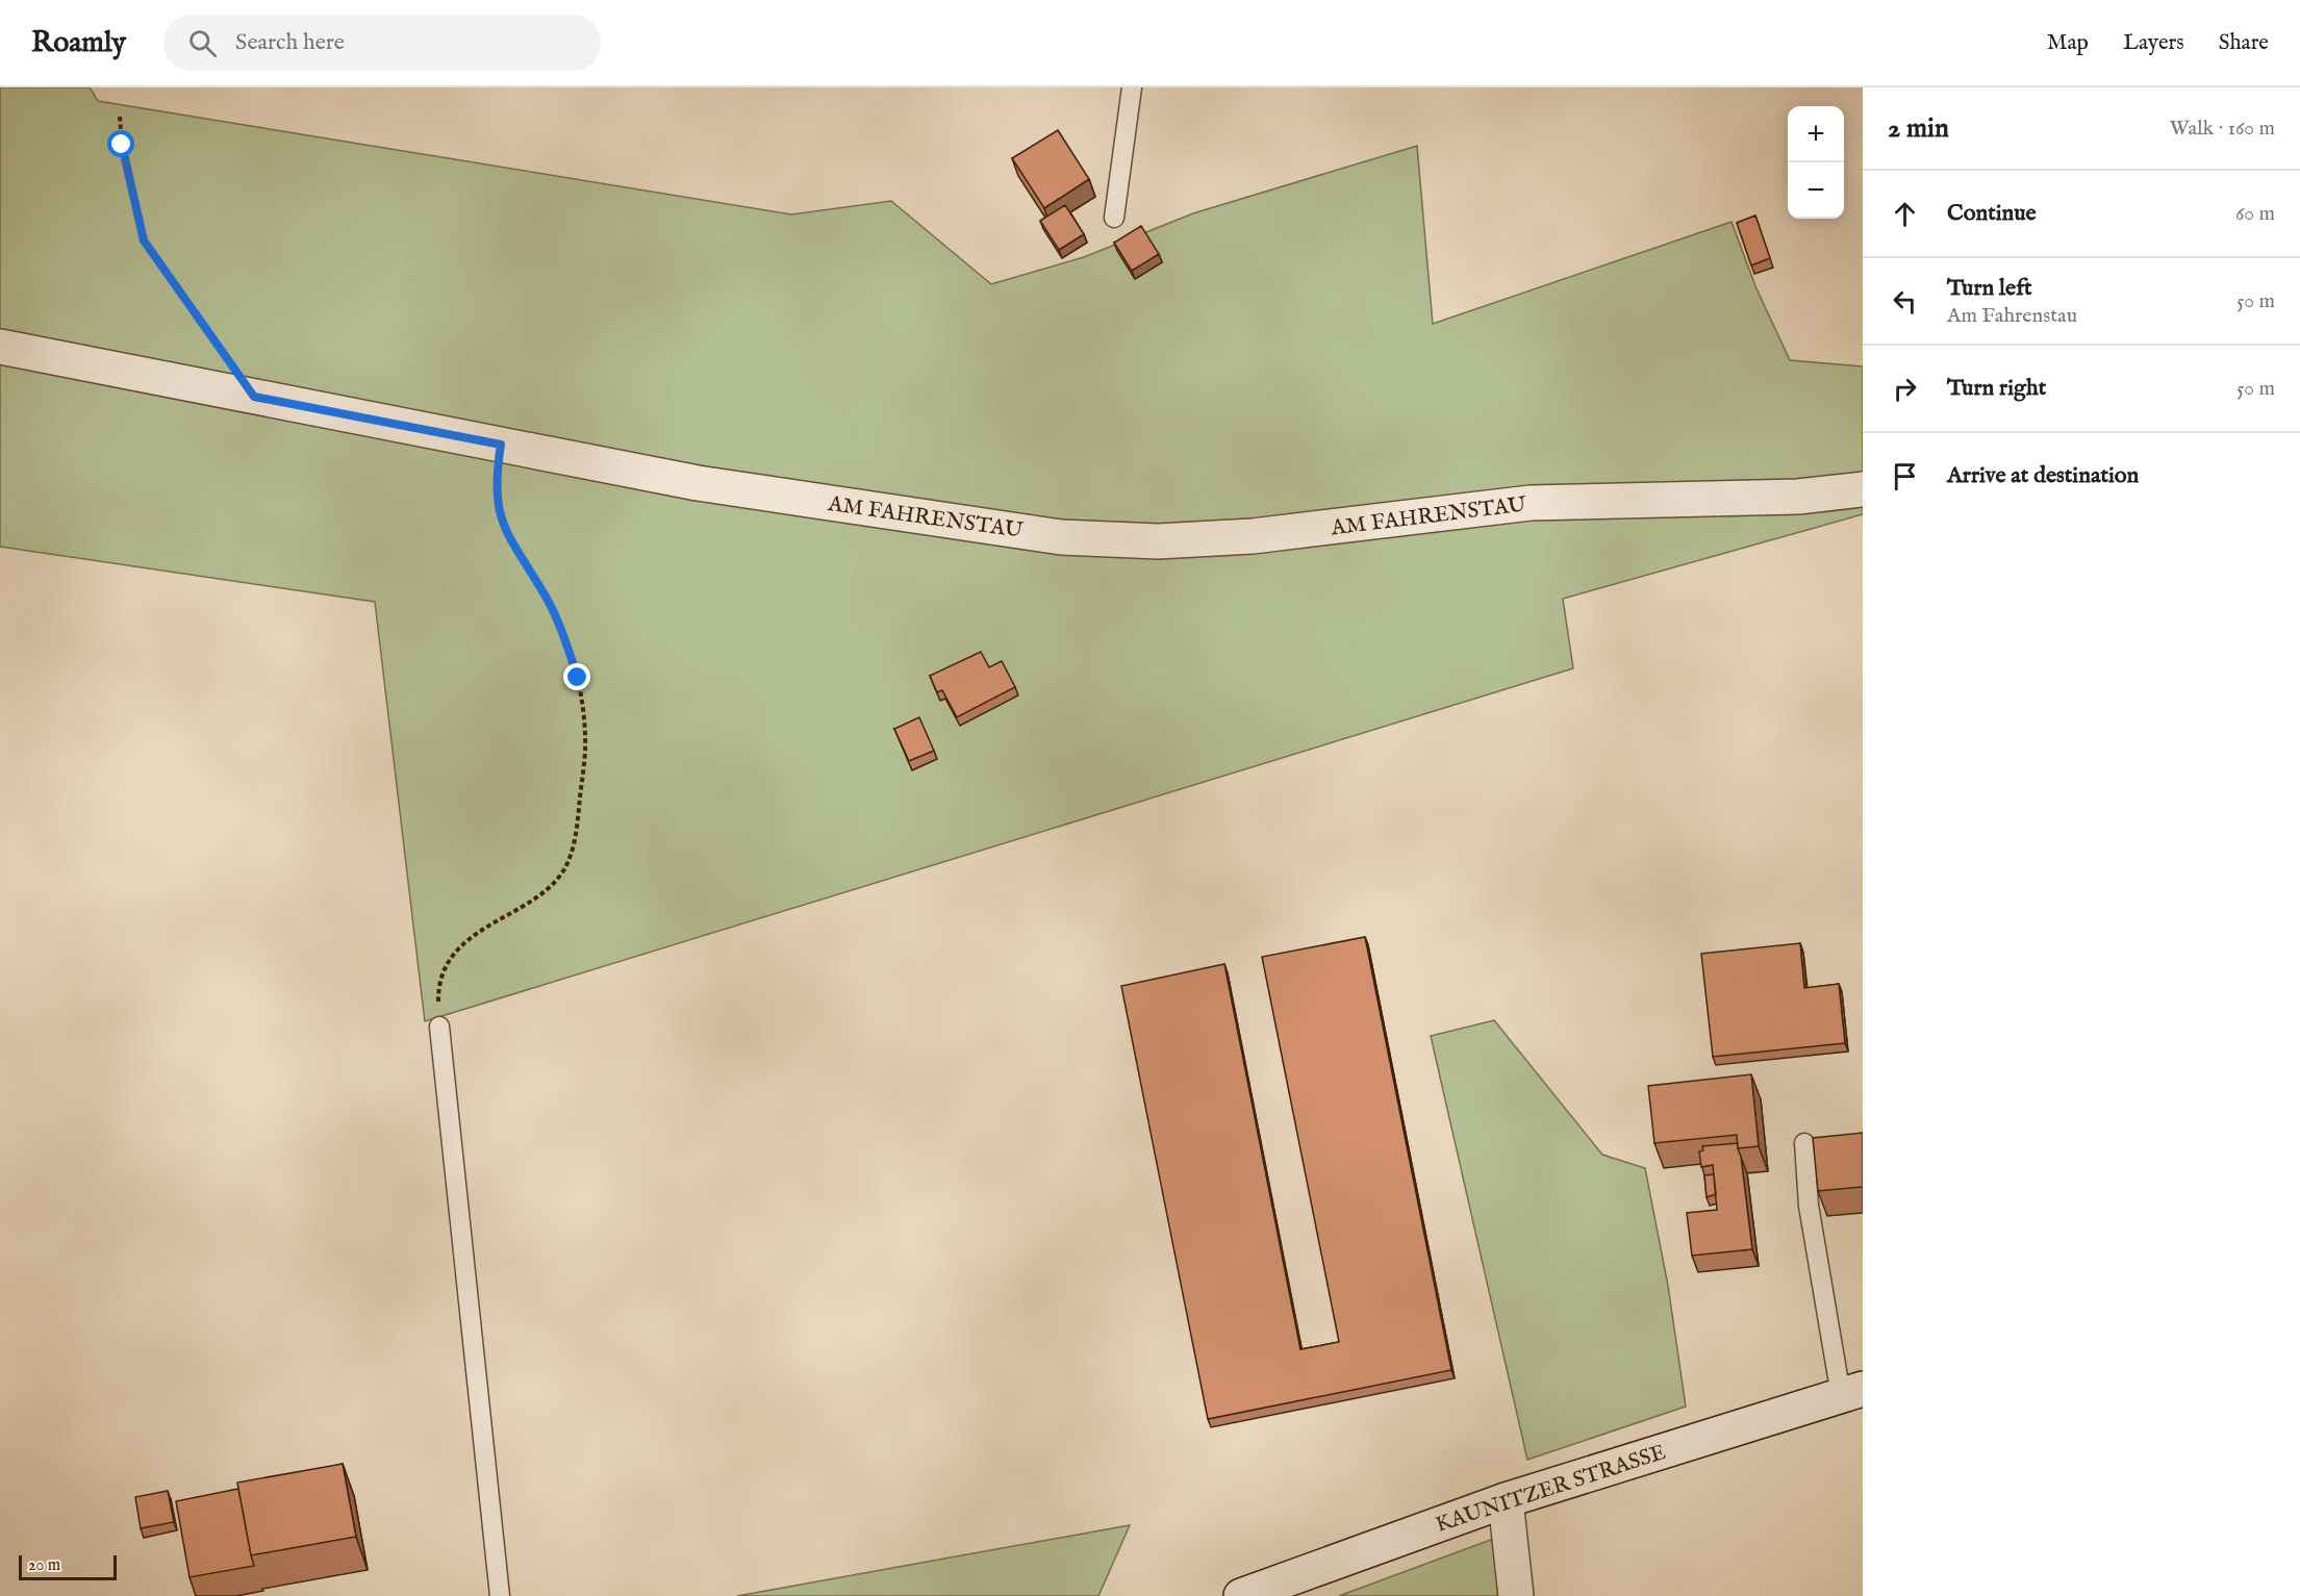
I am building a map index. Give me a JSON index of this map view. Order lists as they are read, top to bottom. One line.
{"streets":{"street":["AM FAHRENSTAU","KAUNITZER STRASSE"]},"scale_bar":"20 m","page":{"header":"Roamly","search":"Search here","nav":["Map","Layers","Share"],"heading":["2 min","Walk · 160 m"],"map_buttons":["+","−"],"list":[["Continue","60 m"],["Turn left","Am Fahrenstau","50 m"],["Turn right","50 m"],"Arrive at destination"],"scale":"20 m"}}
